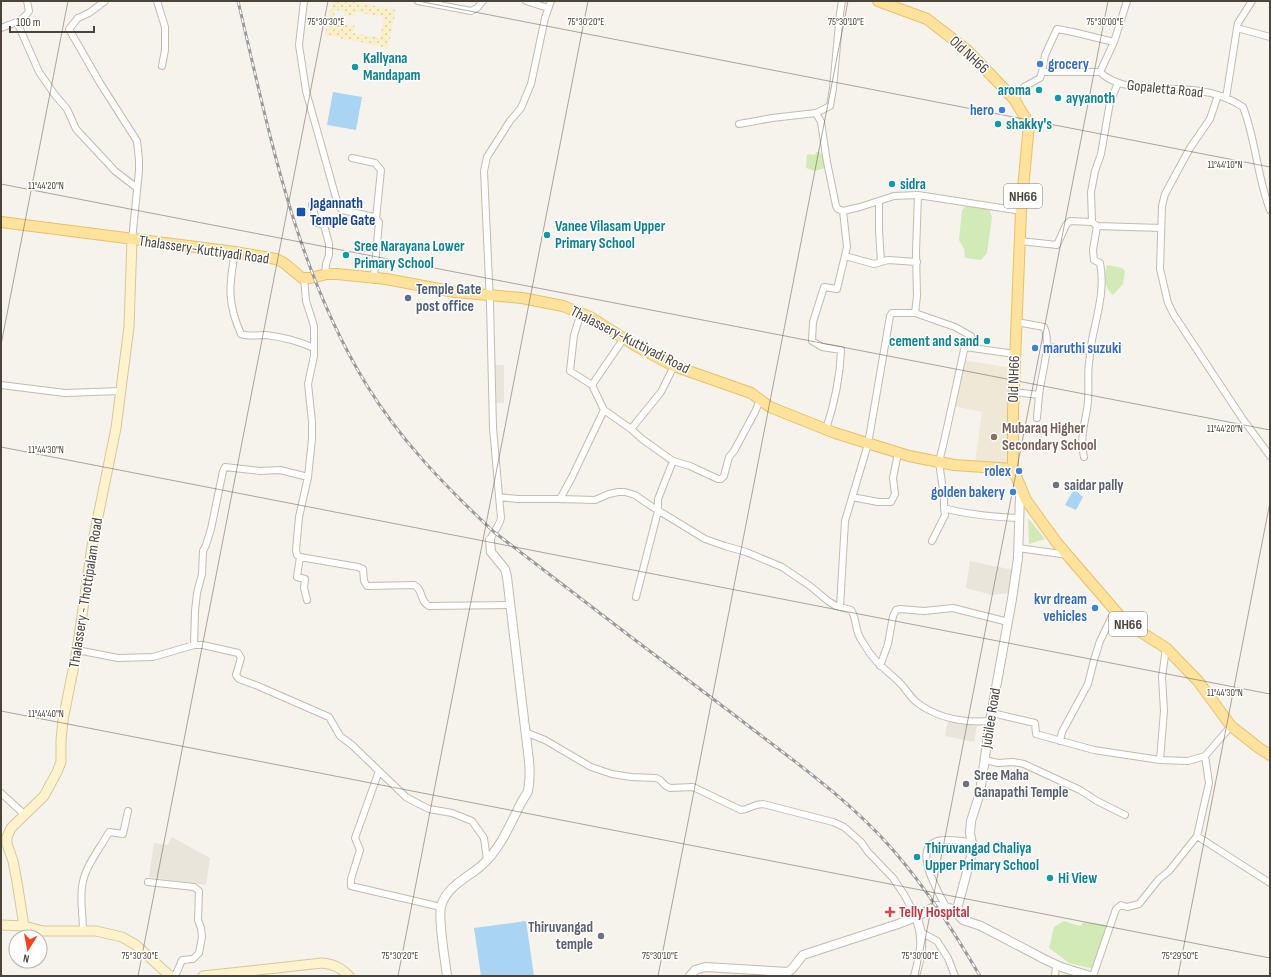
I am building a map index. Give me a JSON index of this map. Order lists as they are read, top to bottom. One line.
{"streets":{"main road":["Old NH66","NH66","Thalassery-Kuttiyadi Road","Thalassery - Thottipalam Road"],"street":["Gopaletta Road","Jubilee Road"]},"crossings":[["Old NH66","Thalassery-Kuttiyadi Road"],["Old NH66","Jubilee Road"],["Thalassery-Kuttiyadi Road","Thalassery - Thottipalam Road"],["Thalassery-Kuttiyadi Road","Jubilee Road"]],"places":{"other":["grocery","Kallyana Mandapam","aroma","ayyanoth","hero","shakky's","sidra","Vanee Vilasam Upper Primary School","Sree Narayana Lower Primary School","Temple Gate post office","cement and sand","maruthi suzuki","Mubaraq Higher Secondary School","rolex","saidar pally","golden bakery","kvr dream vehicles","Sree Maha Ganapathi Temple","Thiruvangad Chaliya Upper Primary School","Hi View","Thiruvangad temple"],"transit":["Jagannath Temple Gate"],"health":["Telly Hospital"]},"scale_bar":"100 m","north":"bottom","coordinates":["75°30'30\"E","75°30'20\"E","75°30'10\"E","75°30'00\"E","11°44'10\"N","11°44'20\"N","11°44'30\"N","11°44'40\"N","75°29'50\"E"]}
